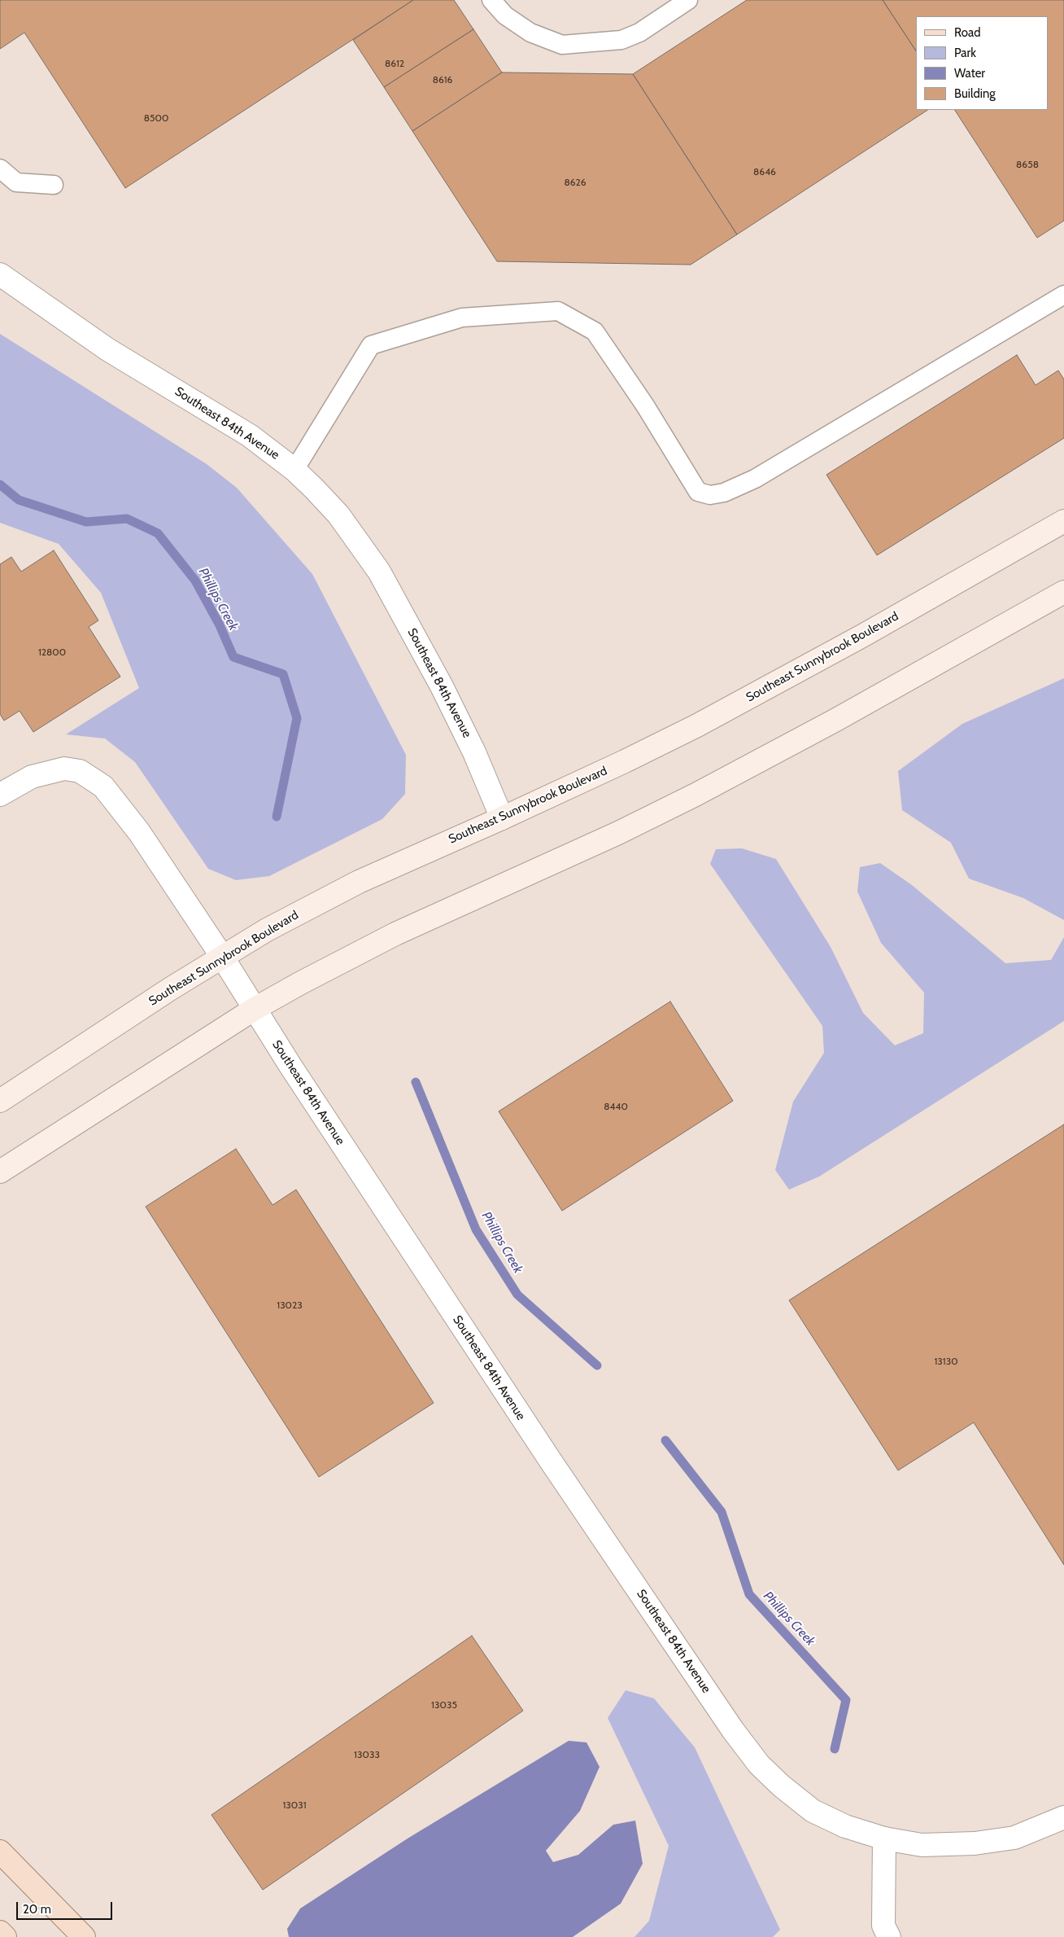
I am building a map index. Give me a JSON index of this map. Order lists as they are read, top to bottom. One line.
{"streets":{"main road":["Southeast Sunnybrook Boulevard"],"street":["Southeast 84th Avenue"]},"crossings":[["Southeast 84th Avenue","Southeast Sunnybrook Boulevard"]],"water":["Phillips Creek"],"house_numbers":["8612","8616","8500","8658","8646","8626","12800","8440","13023","13130","13035","13033","13031"],"legend":["Road","Park","Water","Building"],"scale_bar":"20 m"}
